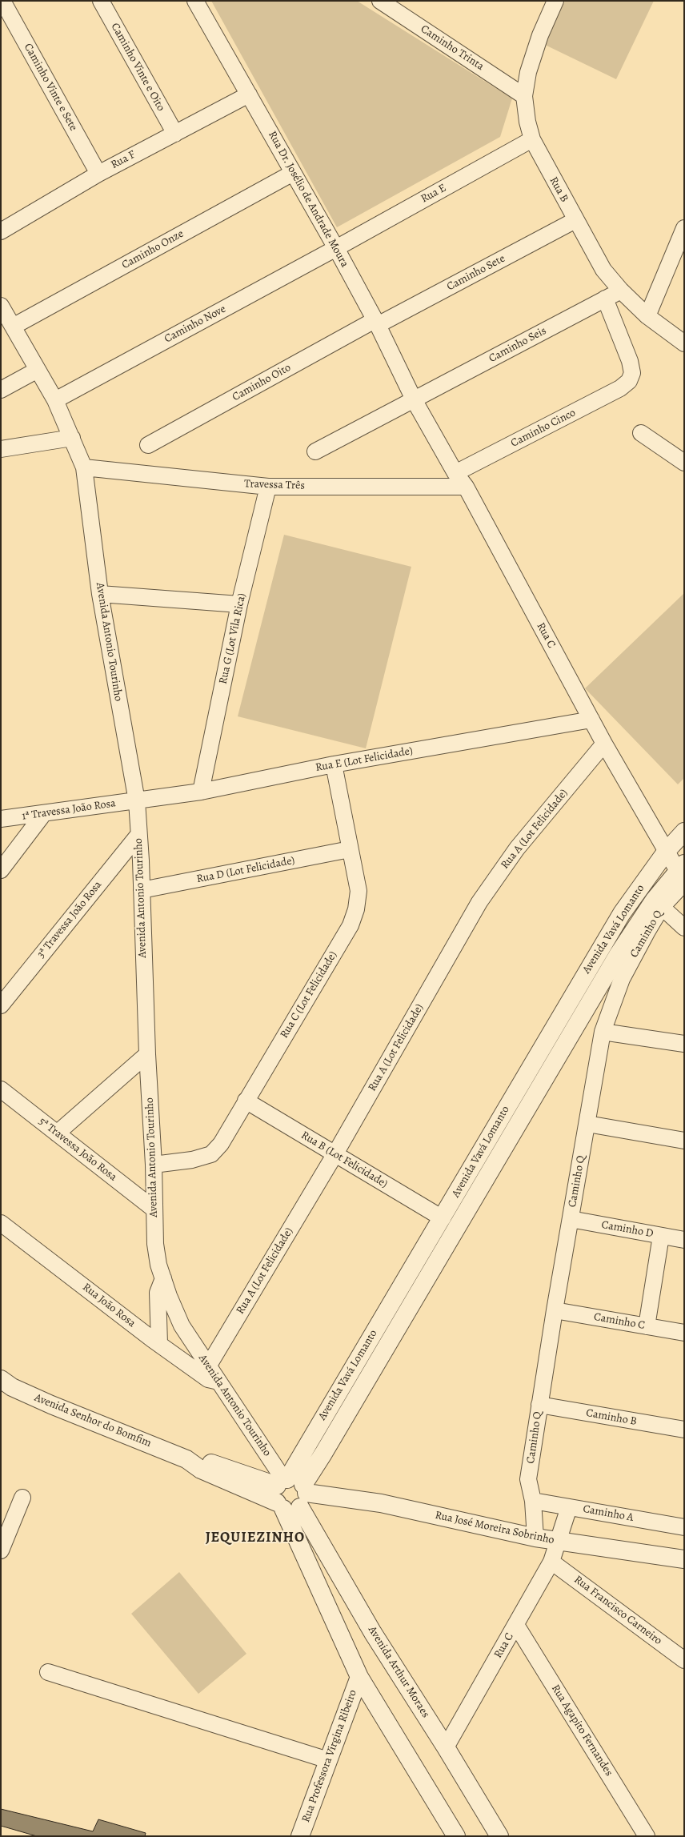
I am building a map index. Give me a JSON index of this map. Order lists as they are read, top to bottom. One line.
{"streets":{"street":["Caminho Trinta","Caminho Vinte e Oito","Caminho Vinte e Sete","Rua F","Rua B","Rua E","Rua Dr. Josélio de Andrade Moura","Caminho Onze","Caminho Sete","Caminho Nove","Caminho Seis","Caminho Oito","Caminho Cinco","Travessa Três","Rua C","Rua G (Lot Vila Rica)","Avenida Antonio Tourinho","Rua E (Lot Felicidade)","1ª Travessa João Rosa","Rua A (Lot Felicidade)","Rua D (Lot Felicidade)","3ª Travessa João Rosa","Avenida Vavá Lomanto","Caminho Q","Rua C (Lot Felicidade)","5ª Travessa João Rosa","Rua B (Lot Felicidade)","Caminho D","Rua João Rosa","Caminho C","Caminho B","Avenida Senhor do Bomfim","Caminho A","Rua José Moreira Sobrinho","Rua Francisco Carneiro","Avenida Arthur Moraes","Rua Agapito Fernandes","Rua Professora Virgina Ribeiro"]},"crossings":[["Caminho Trinta","Rua B"],["Caminho Vinte e Oito","Rua F"],["Caminho Vinte e Sete","Rua F"],["Rua F","Rua Dr. Josélio de Andrade Moura"],["Rua B","Rua E"],["Rua B","Caminho Sete"],["Rua B","Caminho Seis"],["Rua E","Rua Dr. Josélio de Andrade Moura"],["Rua E","Caminho Nove"],["Rua Dr. Josélio de Andrade Moura","Caminho Onze"],["Rua Dr. Josélio de Andrade Moura","Caminho Sete"],["Rua Dr. Josélio de Andrade Moura","Caminho Nove"],["Rua Dr. Josélio de Andrade Moura","Caminho Seis"],["Rua Dr. Josélio de Andrade Moura","Caminho Oito"],["Rua Dr. Josélio de Andrade Moura","Rua C"],["Caminho Onze","Avenida Antonio Tourinho"],["Caminho Sete","Caminho Oito"],["Caminho Nove","Avenida Antonio Tourinho"],["Caminho Seis","Caminho Cinco"],["Caminho Seis","Rua C"],["Caminho Cinco","Rua C"],["Travessa Três","Rua C"],["Travessa Três","Rua G (Lot Vila Rica)"],["Travessa Três","Avenida Antonio Tourinho"],["Rua C","Rua E (Lot Felicidade)"],["Rua C","Rua A (Lot Felicidade)"],["Rua C","Avenida Vavá Lomanto"],["Rua C","Caminho A"],["Rua C","Rua José Moreira Sobrinho"],["Rua C","Rua Francisco Carneiro"],["Rua C","Avenida Arthur Moraes"],["Rua C","Rua Agapito Fernandes"],["Rua G (Lot Vila Rica)","Rua E (Lot Felicidade)"],["Avenida Antonio Tourinho","Rua E (Lot Felicidade)"],["Avenida Antonio Tourinho","1ª Travessa João Rosa"],["Avenida Antonio Tourinho","Rua A (Lot Felicidade)"],["Avenida Antonio Tourinho","Rua D (Lot Felicidade)"],["Avenida Antonio Tourinho","3ª Travessa João Rosa"],["Avenida Antonio Tourinho","Avenida Vavá Lomanto"],["Avenida Antonio Tourinho","Rua C (Lot Felicidade)"],["Avenida Antonio Tourinho","5ª Travessa João Rosa"],["Avenida Antonio Tourinho","Rua João Rosa"],["Avenida Antonio Tourinho","Avenida Senhor do Bomfim"],["Rua E (Lot Felicidade)","1ª Travessa João Rosa"],["Rua E (Lot Felicidade)","Rua C (Lot Felicidade)"],["Rua A (Lot Felicidade)","Rua B (Lot Felicidade)"],["Rua D (Lot Felicidade)","Rua C (Lot Felicidade)"],["Avenida Vavá Lomanto","Caminho Q"],["Avenida Vavá Lomanto","Rua B (Lot Felicidade)"],["Avenida Vavá Lomanto","Avenida Senhor do Bomfim"],["Avenida Vavá Lomanto","Rua José Moreira Sobrinho"],["Avenida Vavá Lomanto","Avenida Arthur Moraes"],["Caminho Q","Caminho D"],["Caminho Q","Caminho C"],["Caminho Q","Caminho B"],["Caminho Q","Caminho A"],["Caminho Q","Rua José Moreira Sobrinho"],["Rua C (Lot Felicidade)","Rua B (Lot Felicidade)"],["Avenida Senhor do Bomfim","Rua José Moreira Sobrinho"],["Avenida Senhor do Bomfim","Avenida Arthur Moraes"],["Rua José Moreira Sobrinho","Avenida Arthur Moraes"]],"districts":["JEQUIEZINHO"]}
